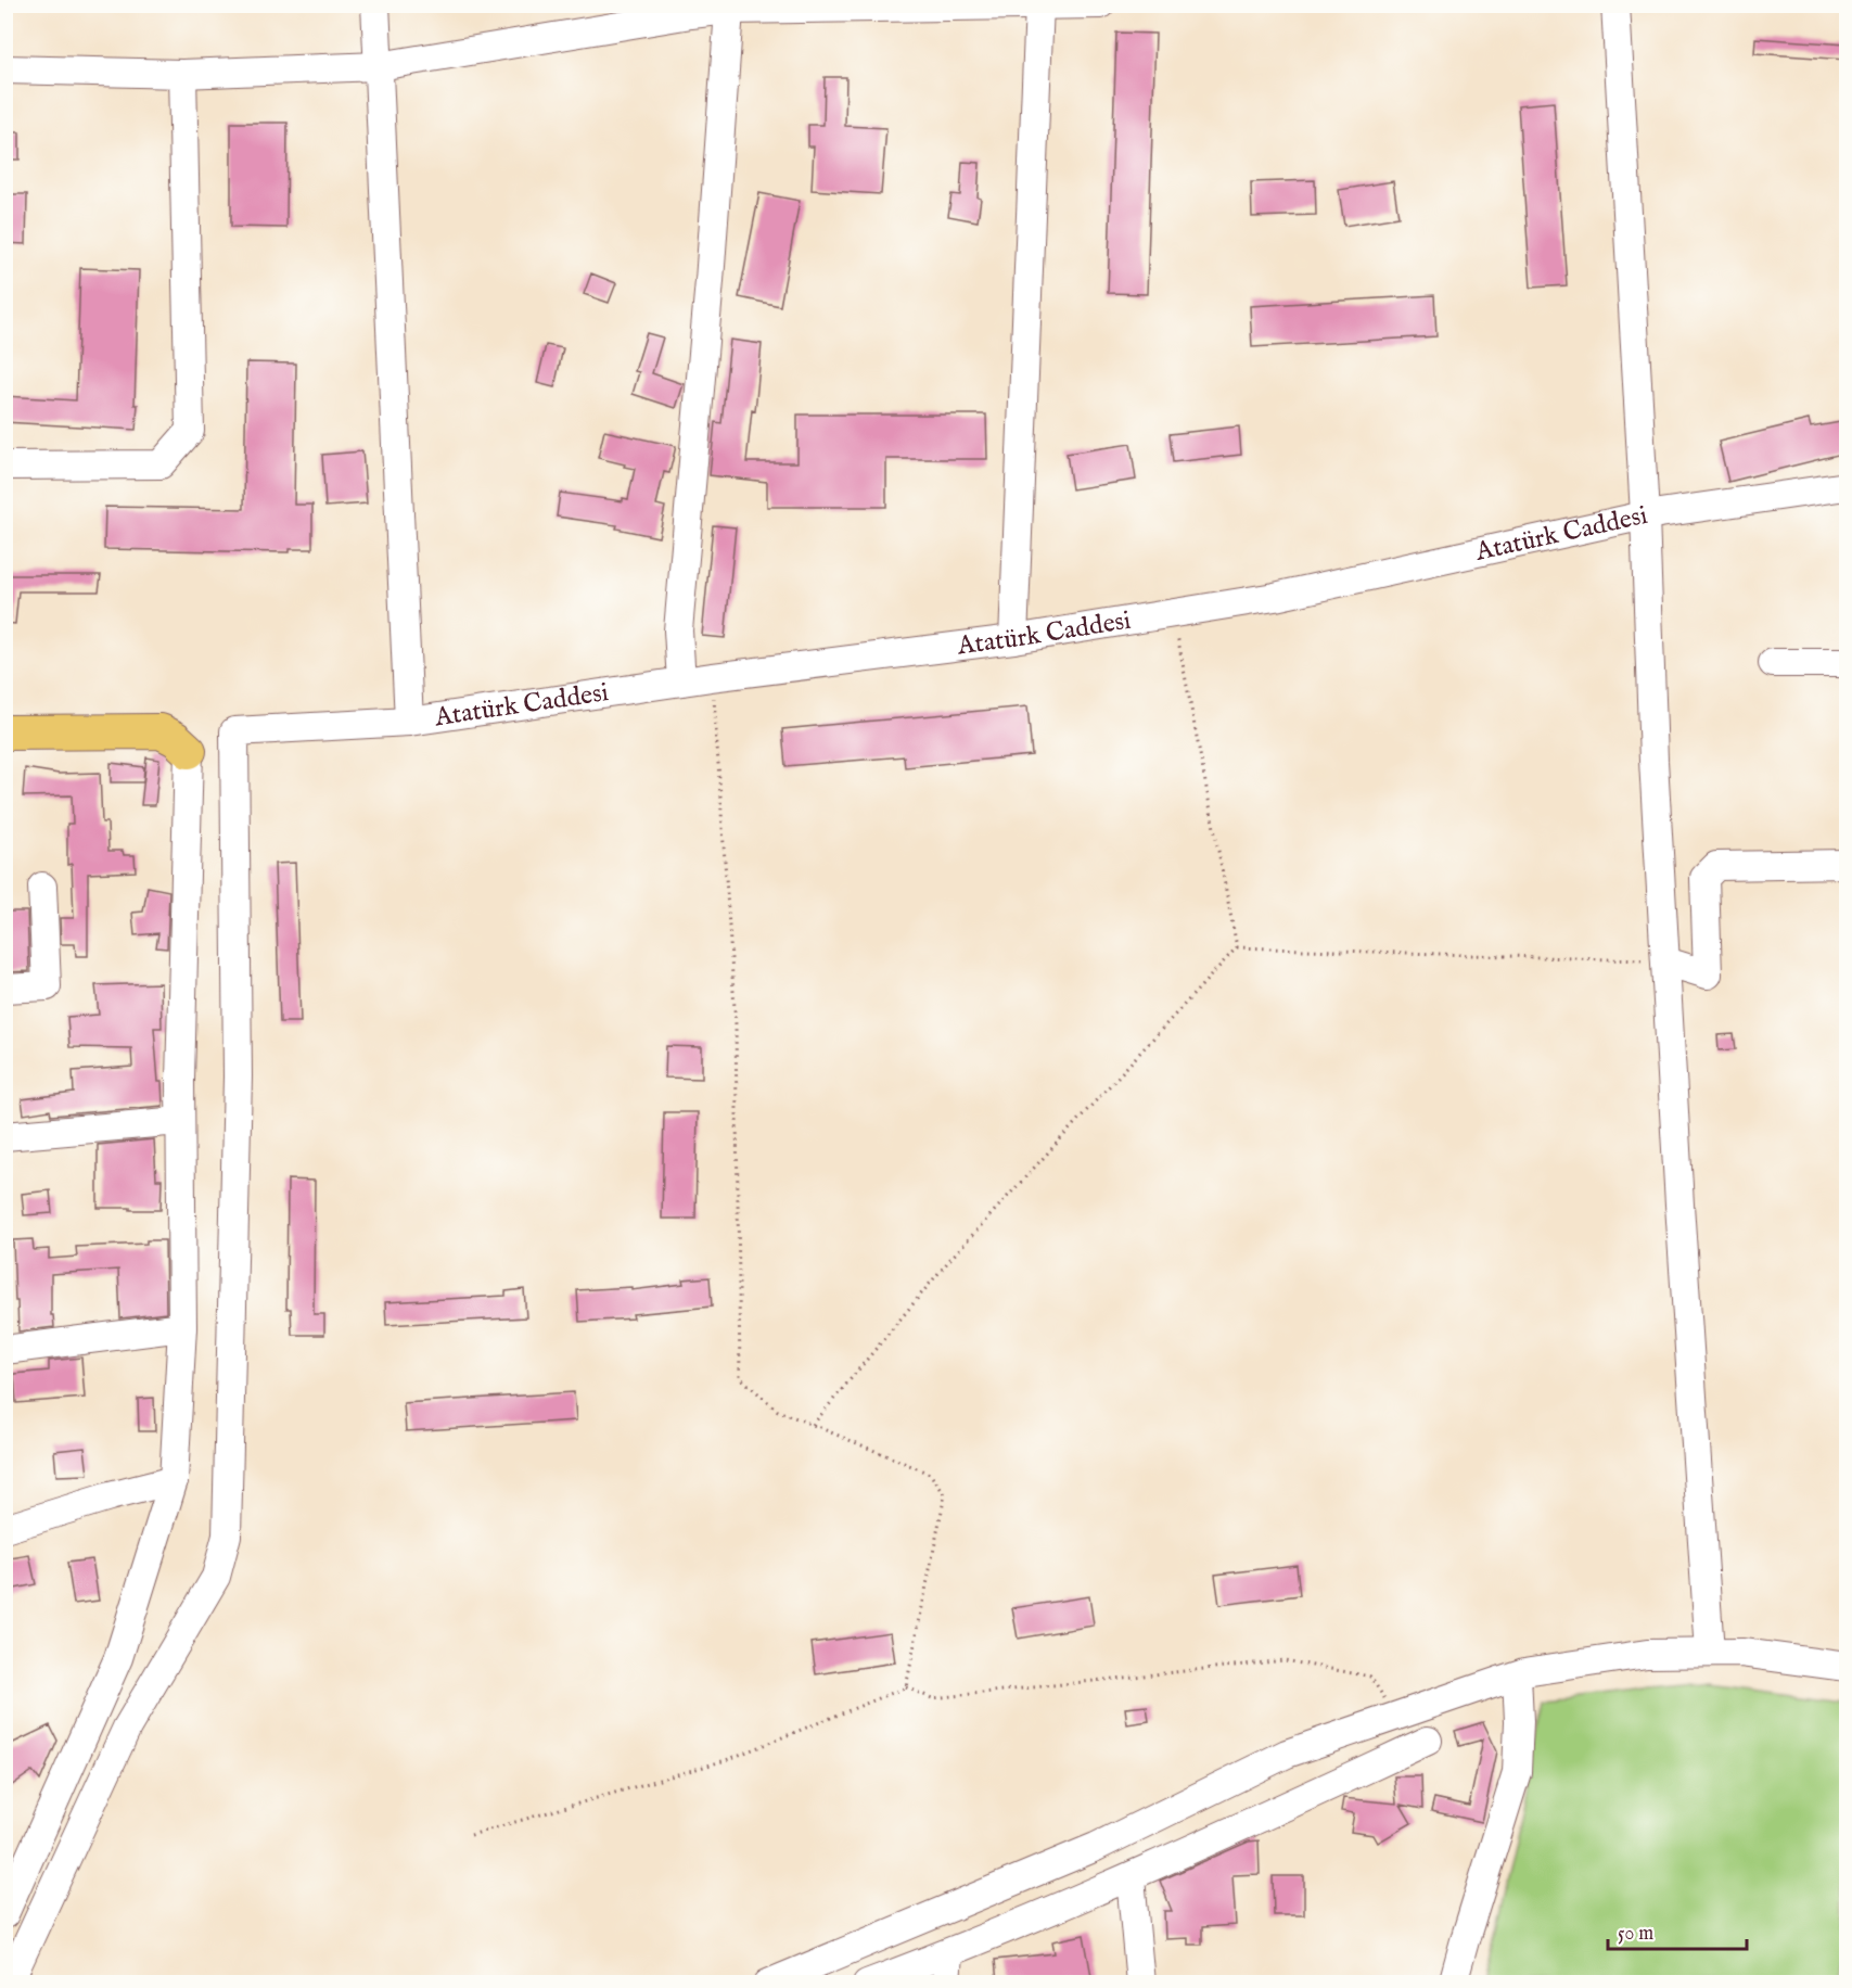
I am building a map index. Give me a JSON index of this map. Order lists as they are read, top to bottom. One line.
{"streets":{"street":["Atatürk Caddesi"]},"scale_bar":"50 m"}
